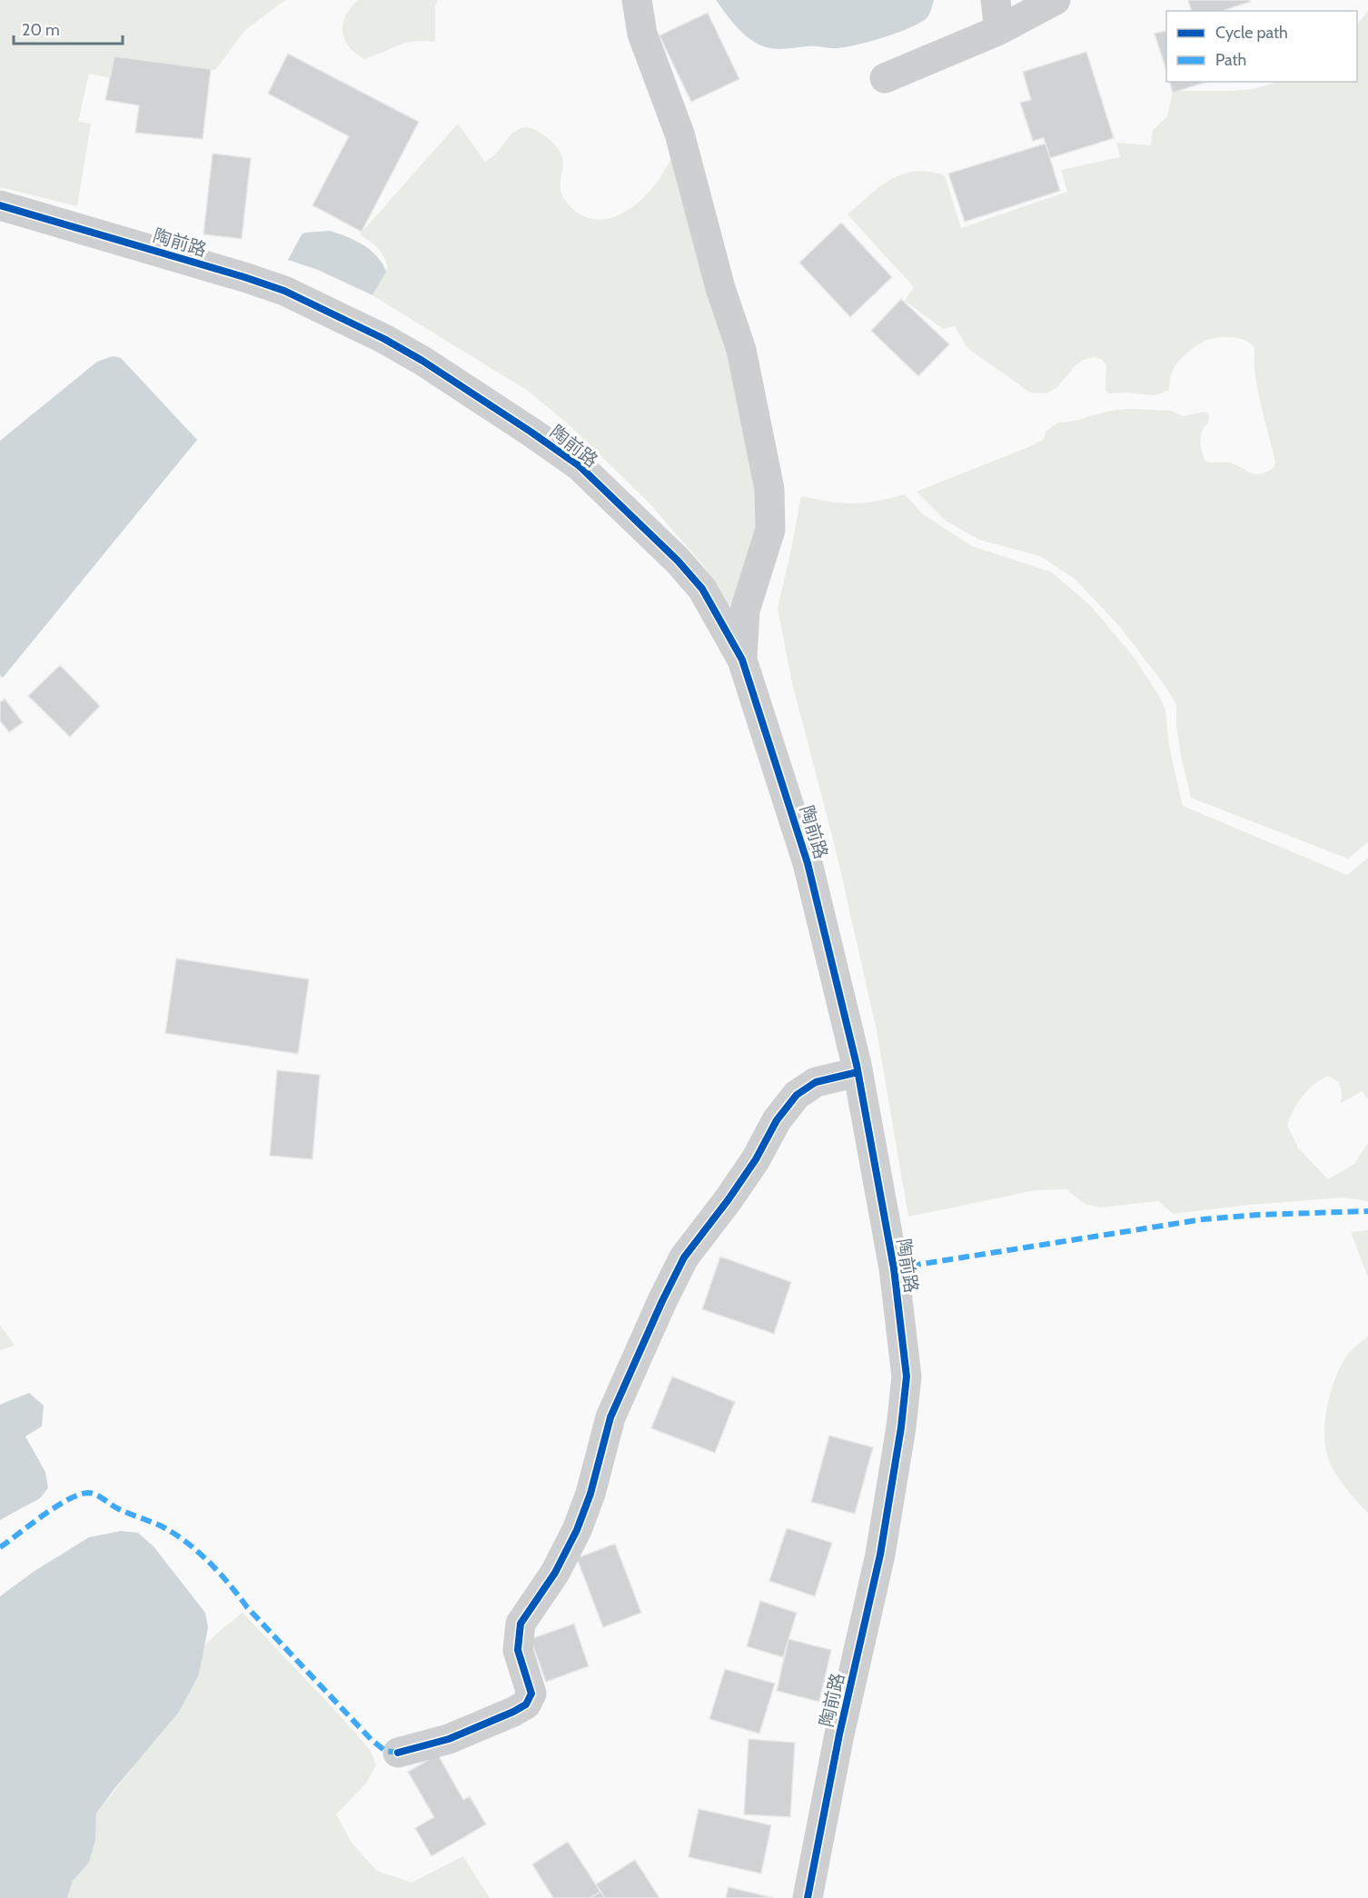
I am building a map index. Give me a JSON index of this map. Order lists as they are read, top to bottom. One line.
{"streets":{"street":["陶前路"]},"legend":["Cycle path","Path"],"scale_bar":"20 m"}
